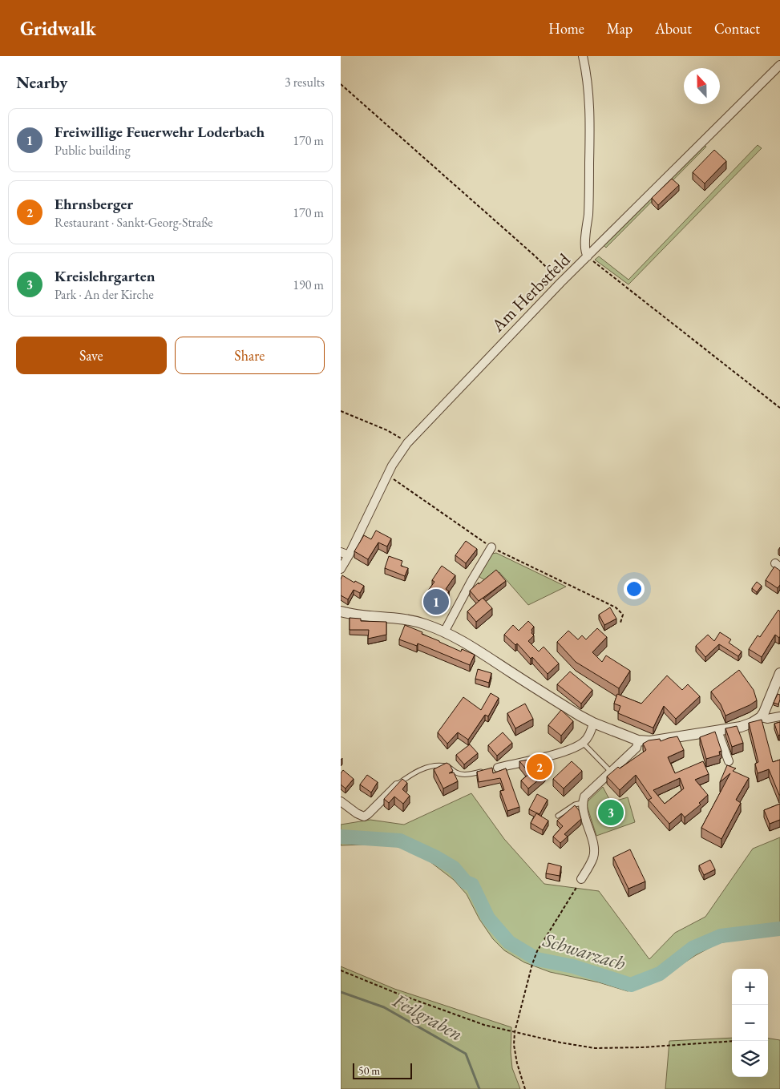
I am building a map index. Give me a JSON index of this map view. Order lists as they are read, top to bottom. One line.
{"streets":{"street":["Am Herbstfeld"]},"water":["Schwarzach","Feilgraben"],"scale_bar":"50 m","north":"top","page":{"header":"Gridwalk","nav":["Home","Map","About","Contact"],"heading":["Nearby","3 results"],"list":[{"mark":"1","name":"Freiwillige Feuerwehr Loderbach","note":"Public building","value":"170 m"},{"mark":"2","name":"Ehrnsberger","note":"Restaurant · Sankt-Georg-Straße","value":"170 m"},{"mark":"3","name":"Kreislehrgarten","note":"Park · An der Kirche","value":"190 m"}],"buttons":["Save","Share"],"pins":["1","2","3"],"map_buttons":["+","−"],"scale":"50 m"}}
